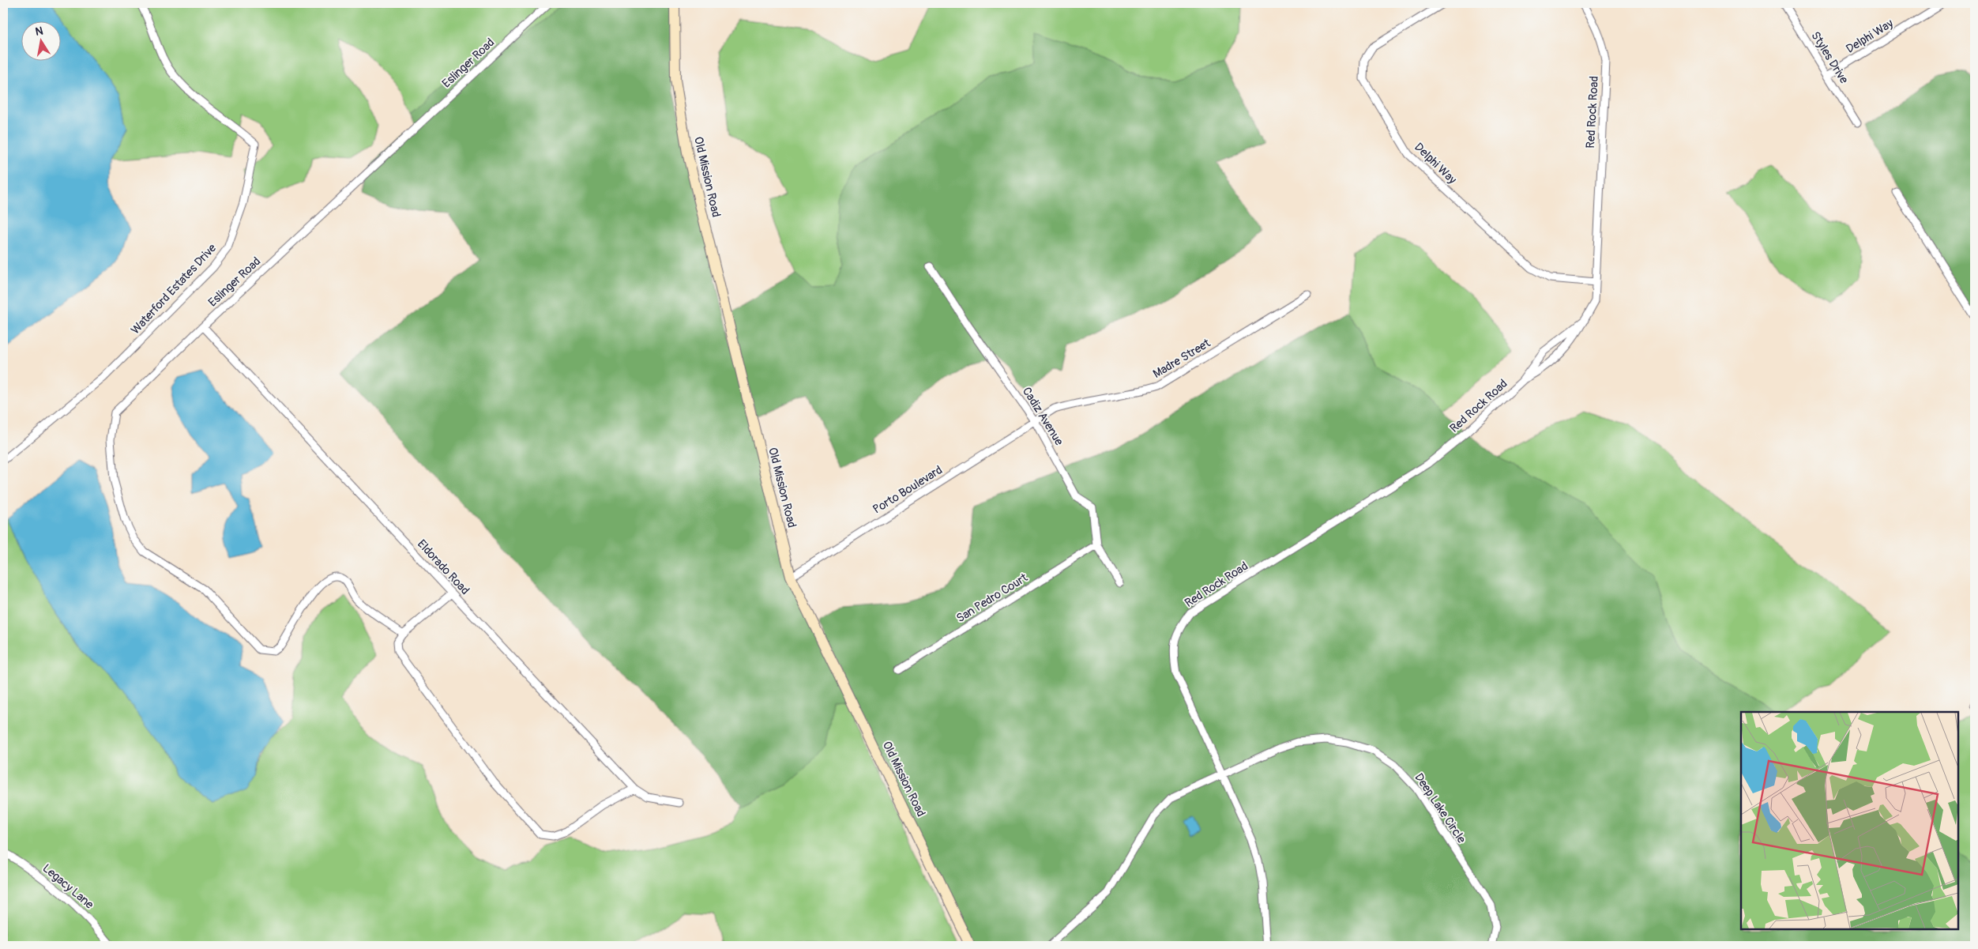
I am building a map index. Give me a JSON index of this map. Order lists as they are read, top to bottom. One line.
{"streets":{"street":["Delphi Way","Styles Drive","Eslinger Road","Red Rock Road","Old Mission Road","Waterford Estates Drive","Madre Street","Cadiz Avenue","Porto Boulevard","Eldorado Road","San Pedro Court","Deep Lake Circle","Legacy Lane"]},"crossings":[["Delphi Way","Styles Drive"],["Delphi Way","Red Rock Road"],["Eslinger Road","Eldorado Road"],["Red Rock Road","Deep Lake Circle"],["Old Mission Road","Porto Boulevard"],["Madre Street","Cadiz Avenue"],["Madre Street","Porto Boulevard"],["Cadiz Avenue","Porto Boulevard"],["Cadiz Avenue","San Pedro Court"]],"north":"top"}
